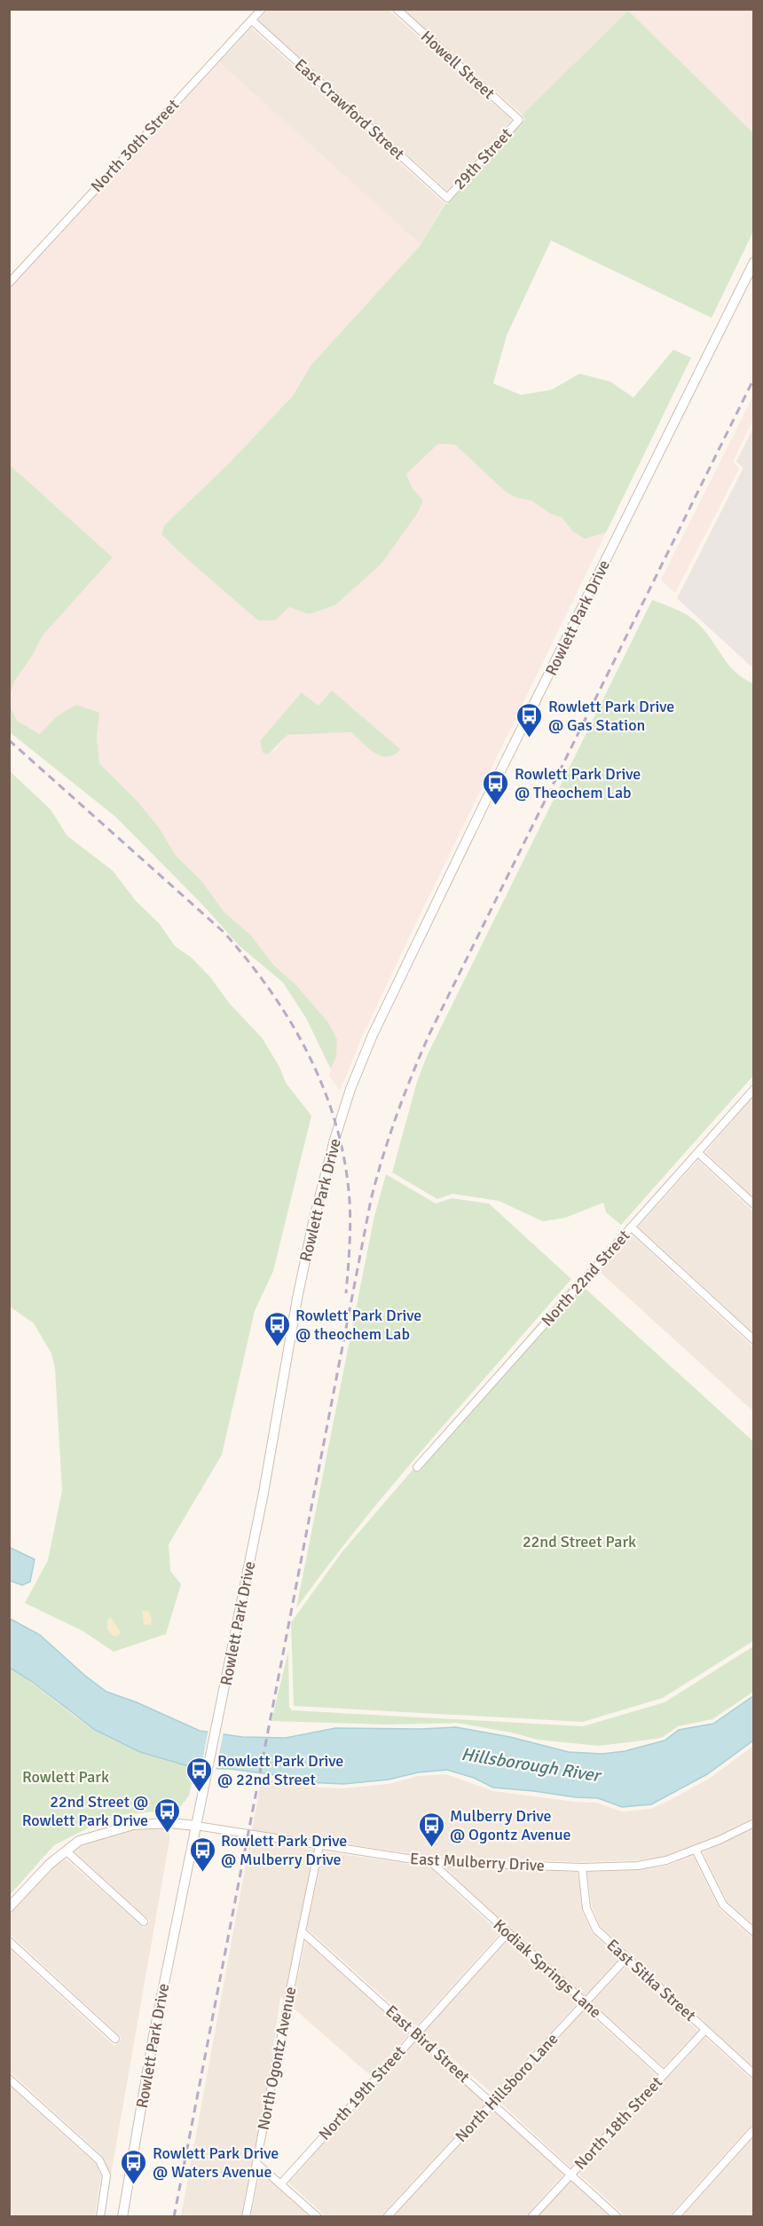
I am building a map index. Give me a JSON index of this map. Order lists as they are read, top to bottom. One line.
{"streets":{"street":["Howell Street","East Crawford Street","North 30th Street","29th Street","Rowlett Park Drive","North 22nd Street","East Mulberry Drive","Kodiak Springs Lane","East Sitka Street","East Bird Street","North Ogontz Avenue","North Hillsboro Lane","North 19th Street","North 18th Street"]},"crossings":[["Howell Street","29th Street"],["East Crawford Street","North 30th Street"],["East Crawford Street","29th Street"],["Rowlett Park Drive","East Mulberry Drive"],["East Mulberry Drive","Kodiak Springs Lane"],["East Mulberry Drive","East Sitka Street"],["Kodiak Springs Lane","North Hillsboro Lane"],["Kodiak Springs Lane","North 19th Street"],["Kodiak Springs Lane","North 18th Street"],["East Sitka Street","North Hillsboro Lane"],["East Sitka Street","North 18th Street"],["East Bird Street","North Ogontz Avenue"],["East Bird Street","North Hillsboro Lane"],["East Bird Street","North 19th Street"],["East Bird Street","North 18th Street"]],"water":["Hillsborough River"],"parks":["22nd Street Park","Rowlett Park"],"places":{"bus stop":["Rowlett Park Drive @ Gas Station","Rowlett Park Drive @ Theochem Lab","Rowlett Park Drive @ theochem Lab","Rowlett Park Drive @ 22nd Street","22nd Street @ Rowlett Park Drive","Mulberry Drive @ Ogontz Avenue","Rowlett Park Drive @ Mulberry Drive","Rowlett Park Drive @ Waters Avenue"]}}
